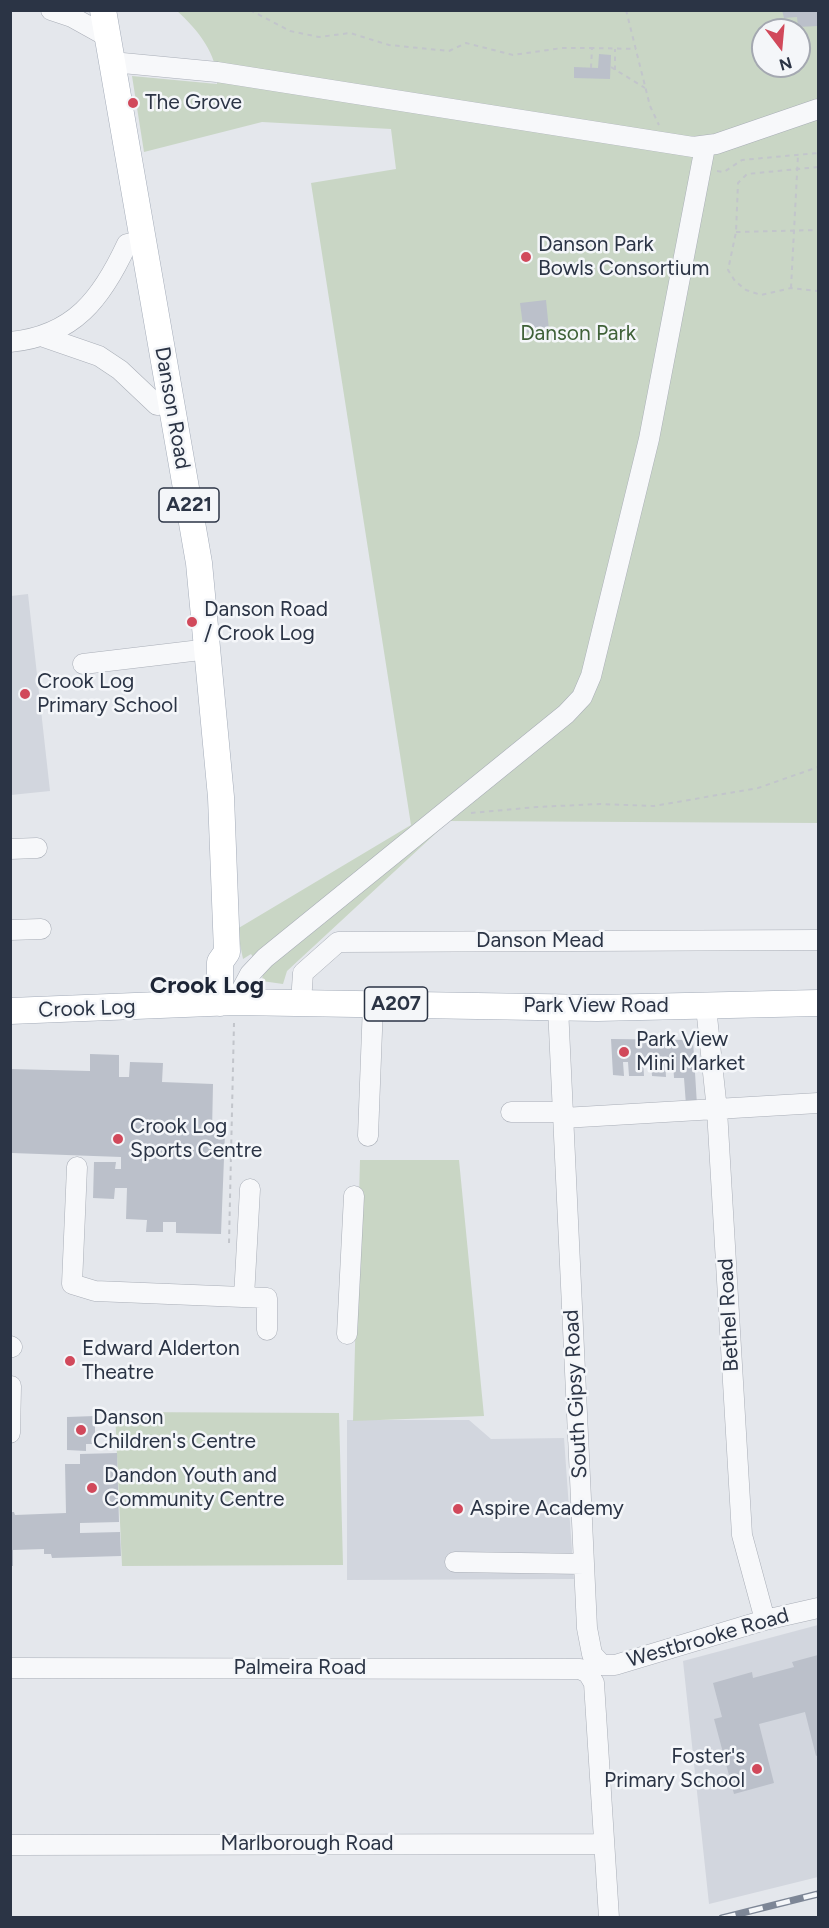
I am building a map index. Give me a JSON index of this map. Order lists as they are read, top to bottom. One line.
{"streets":{"main road":["Danson Road","A221","A207","Park View Road","Crook Log"],"street":["Danson Mead","Bethel Road","South Gipsy Road","Westbrooke Road","Palmeira Road","Marlborough Road"]},"crossings":[["Danson Road","Park View Road"],["Danson Road","Crook Log"],["Danson Mead","Park View Road"],["Park View Road","Crook Log"],["Park View Road","Bethel Road"],["Park View Road","South Gipsy Road"],["Bethel Road","Westbrooke Road"],["South Gipsy Road","Westbrooke Road"],["South Gipsy Road","Palmeira Road"],["South Gipsy Road","Marlborough Road"],["Westbrooke Road","Palmeira Road"]],"districts":["Crook Log"],"parks":["Danson Park"],"places":["The Grove","Danson Park Bowls Consortium","Danson Road / Crook Log","Crook Log Primary School","Park View Mini Market","Crook Log Sports Centre","Edward Alderton Theatre","Danson Children's Centre","Dandon Youth and Community Centre","Aspire Academy","Foster's Primary School"],"north":"bottom"}
